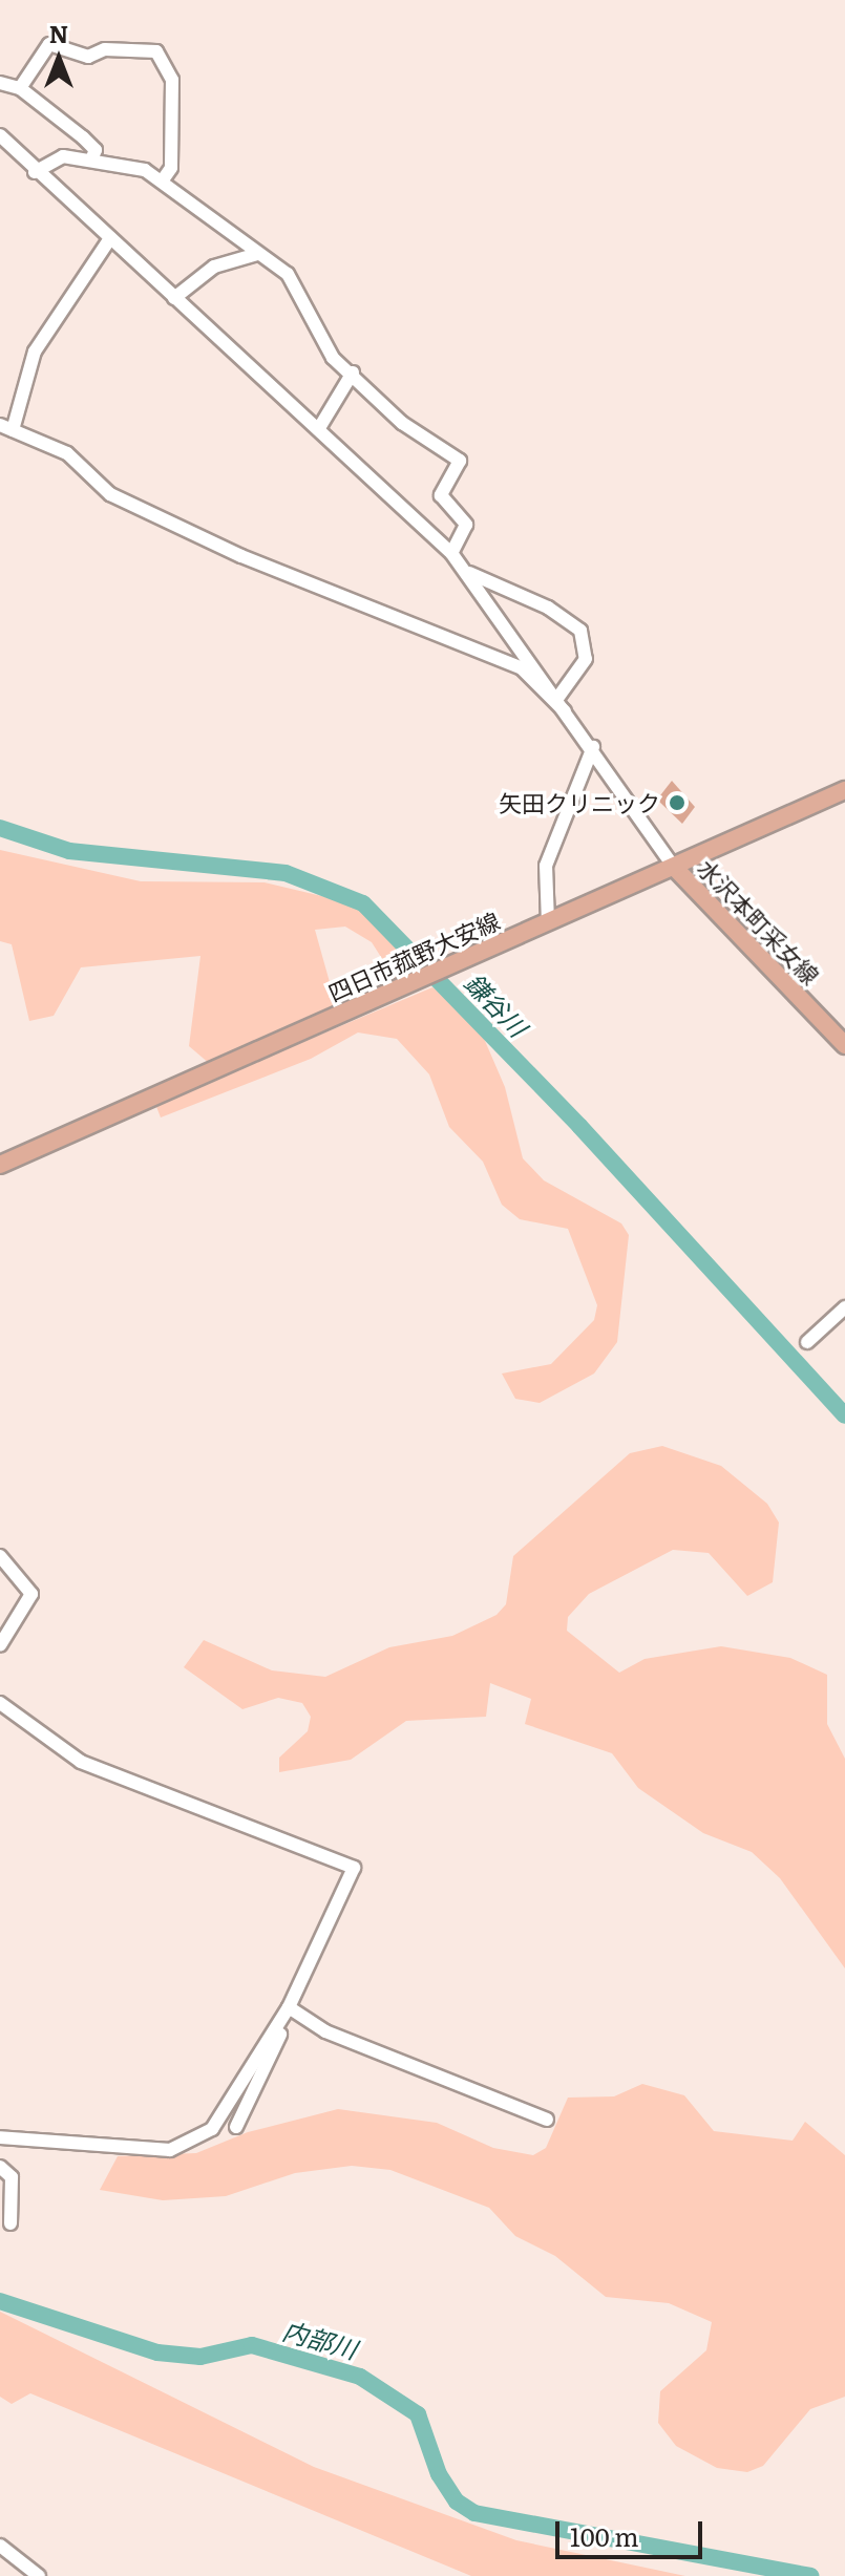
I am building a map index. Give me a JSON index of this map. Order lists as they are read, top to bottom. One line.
{"streets":{"main road":["水沢本町采女線","四日市菰野大安線"]},"crossings":[["水沢本町采女線","四日市菰野大安線"]],"water":["鎌谷川","内部川"],"places":["矢田クリニック"],"scale_bar":"100 m","north":"top"}
